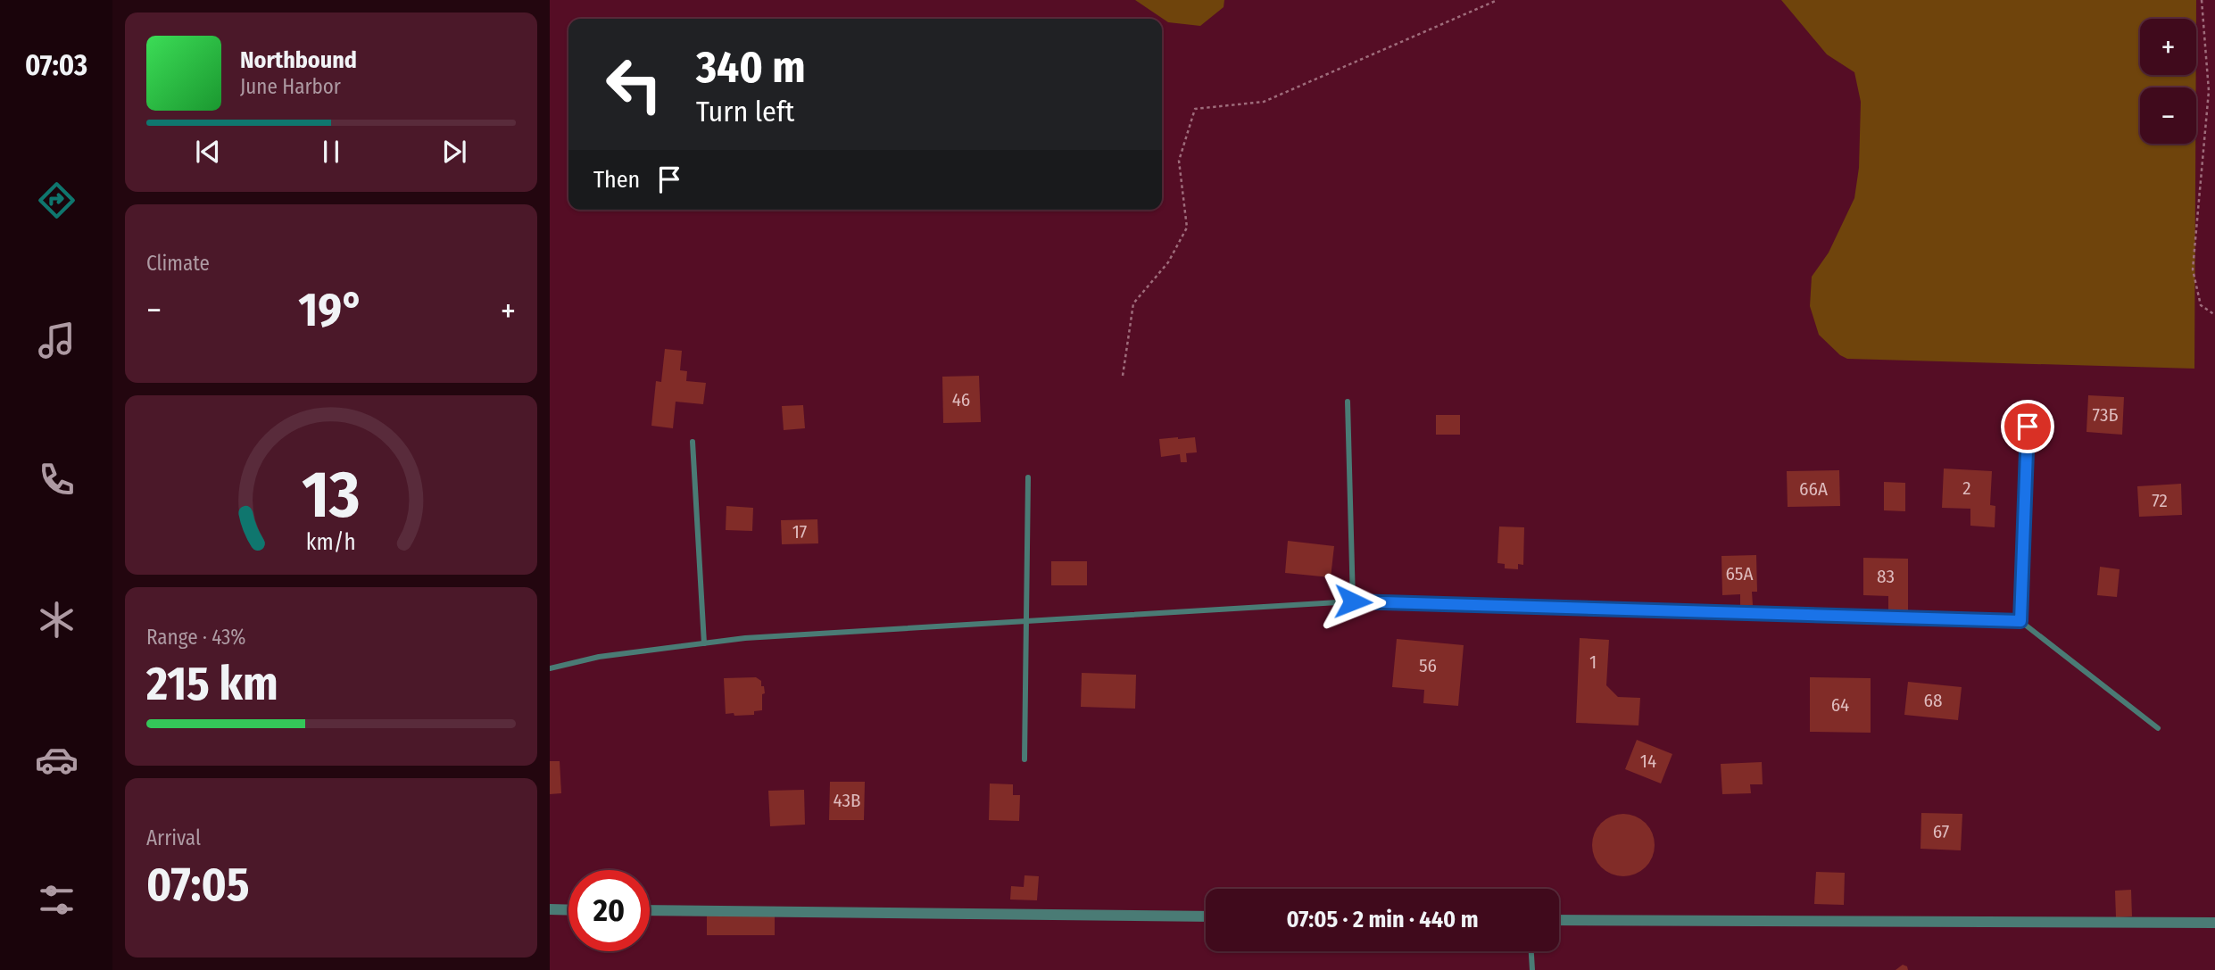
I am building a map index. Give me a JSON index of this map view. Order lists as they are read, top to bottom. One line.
{"house_numbers":["46","73Б","2","66А","72","17","65А","83","1","56","68","64","14","43В","67"],"page":{"tabs":"07:03","map_buttons":["+","−"],"turn":["340 m","Turn left"],"song":["Northbound","June Harbor"],"then":"Then","tile":["Climate",["Range · 43%","215 km"],["Arrival","07:05"]],"heat":["−","19°","+"],"limit":"20","trip":"07:05 · 2 min · 440 m","gauge":["13","km/h"]}}
